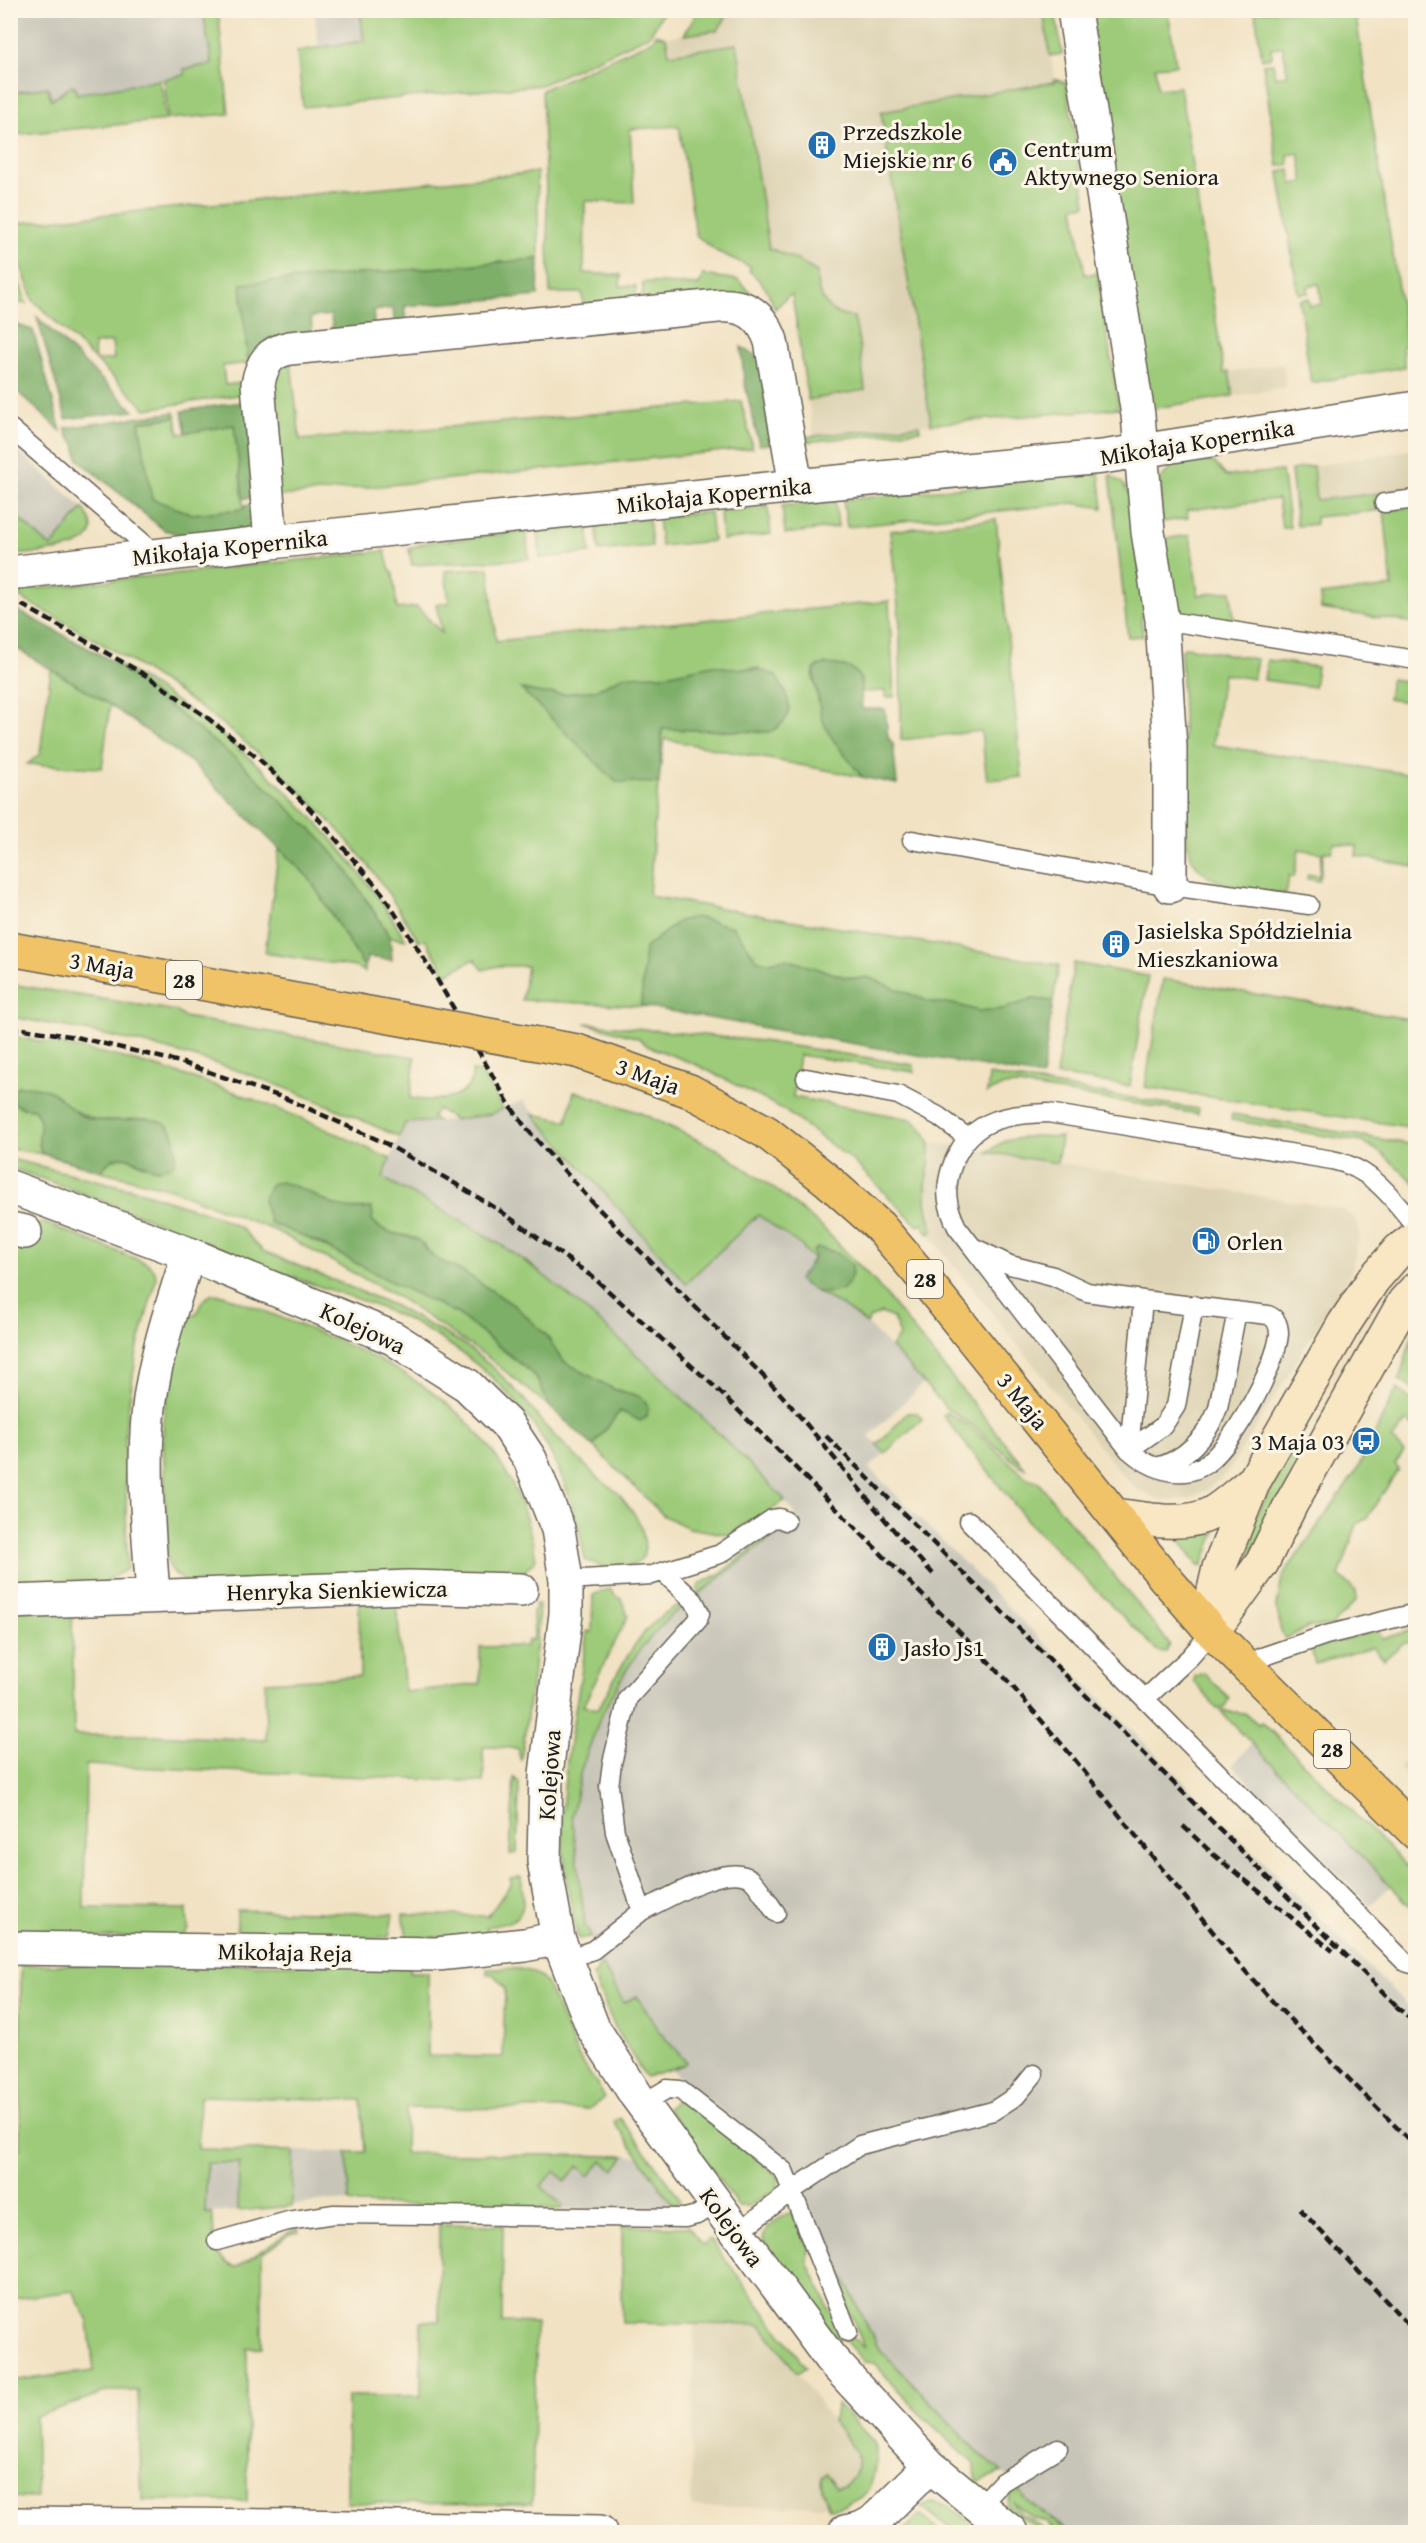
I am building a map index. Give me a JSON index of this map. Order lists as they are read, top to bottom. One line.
{"streets":{"main road":["3 Maja","28"],"street":["Mikołaja Kopernika","Kolejowa","Henryka Sienkiewicza","Mikołaja Reja"]},"crossings":[["3 Maja","28"],["Kolejowa","Mikołaja Reja"]],"places":{"building":["Przedszkole Miejskie nr 6","Jasielska Spółdzielnia Mieszkaniowa","Jasło Js1"],"public building":["Centrum Aktywnego Seniora"],"fuel station":["Orlen"],"bus stop":["3 Maja 03"]}}
